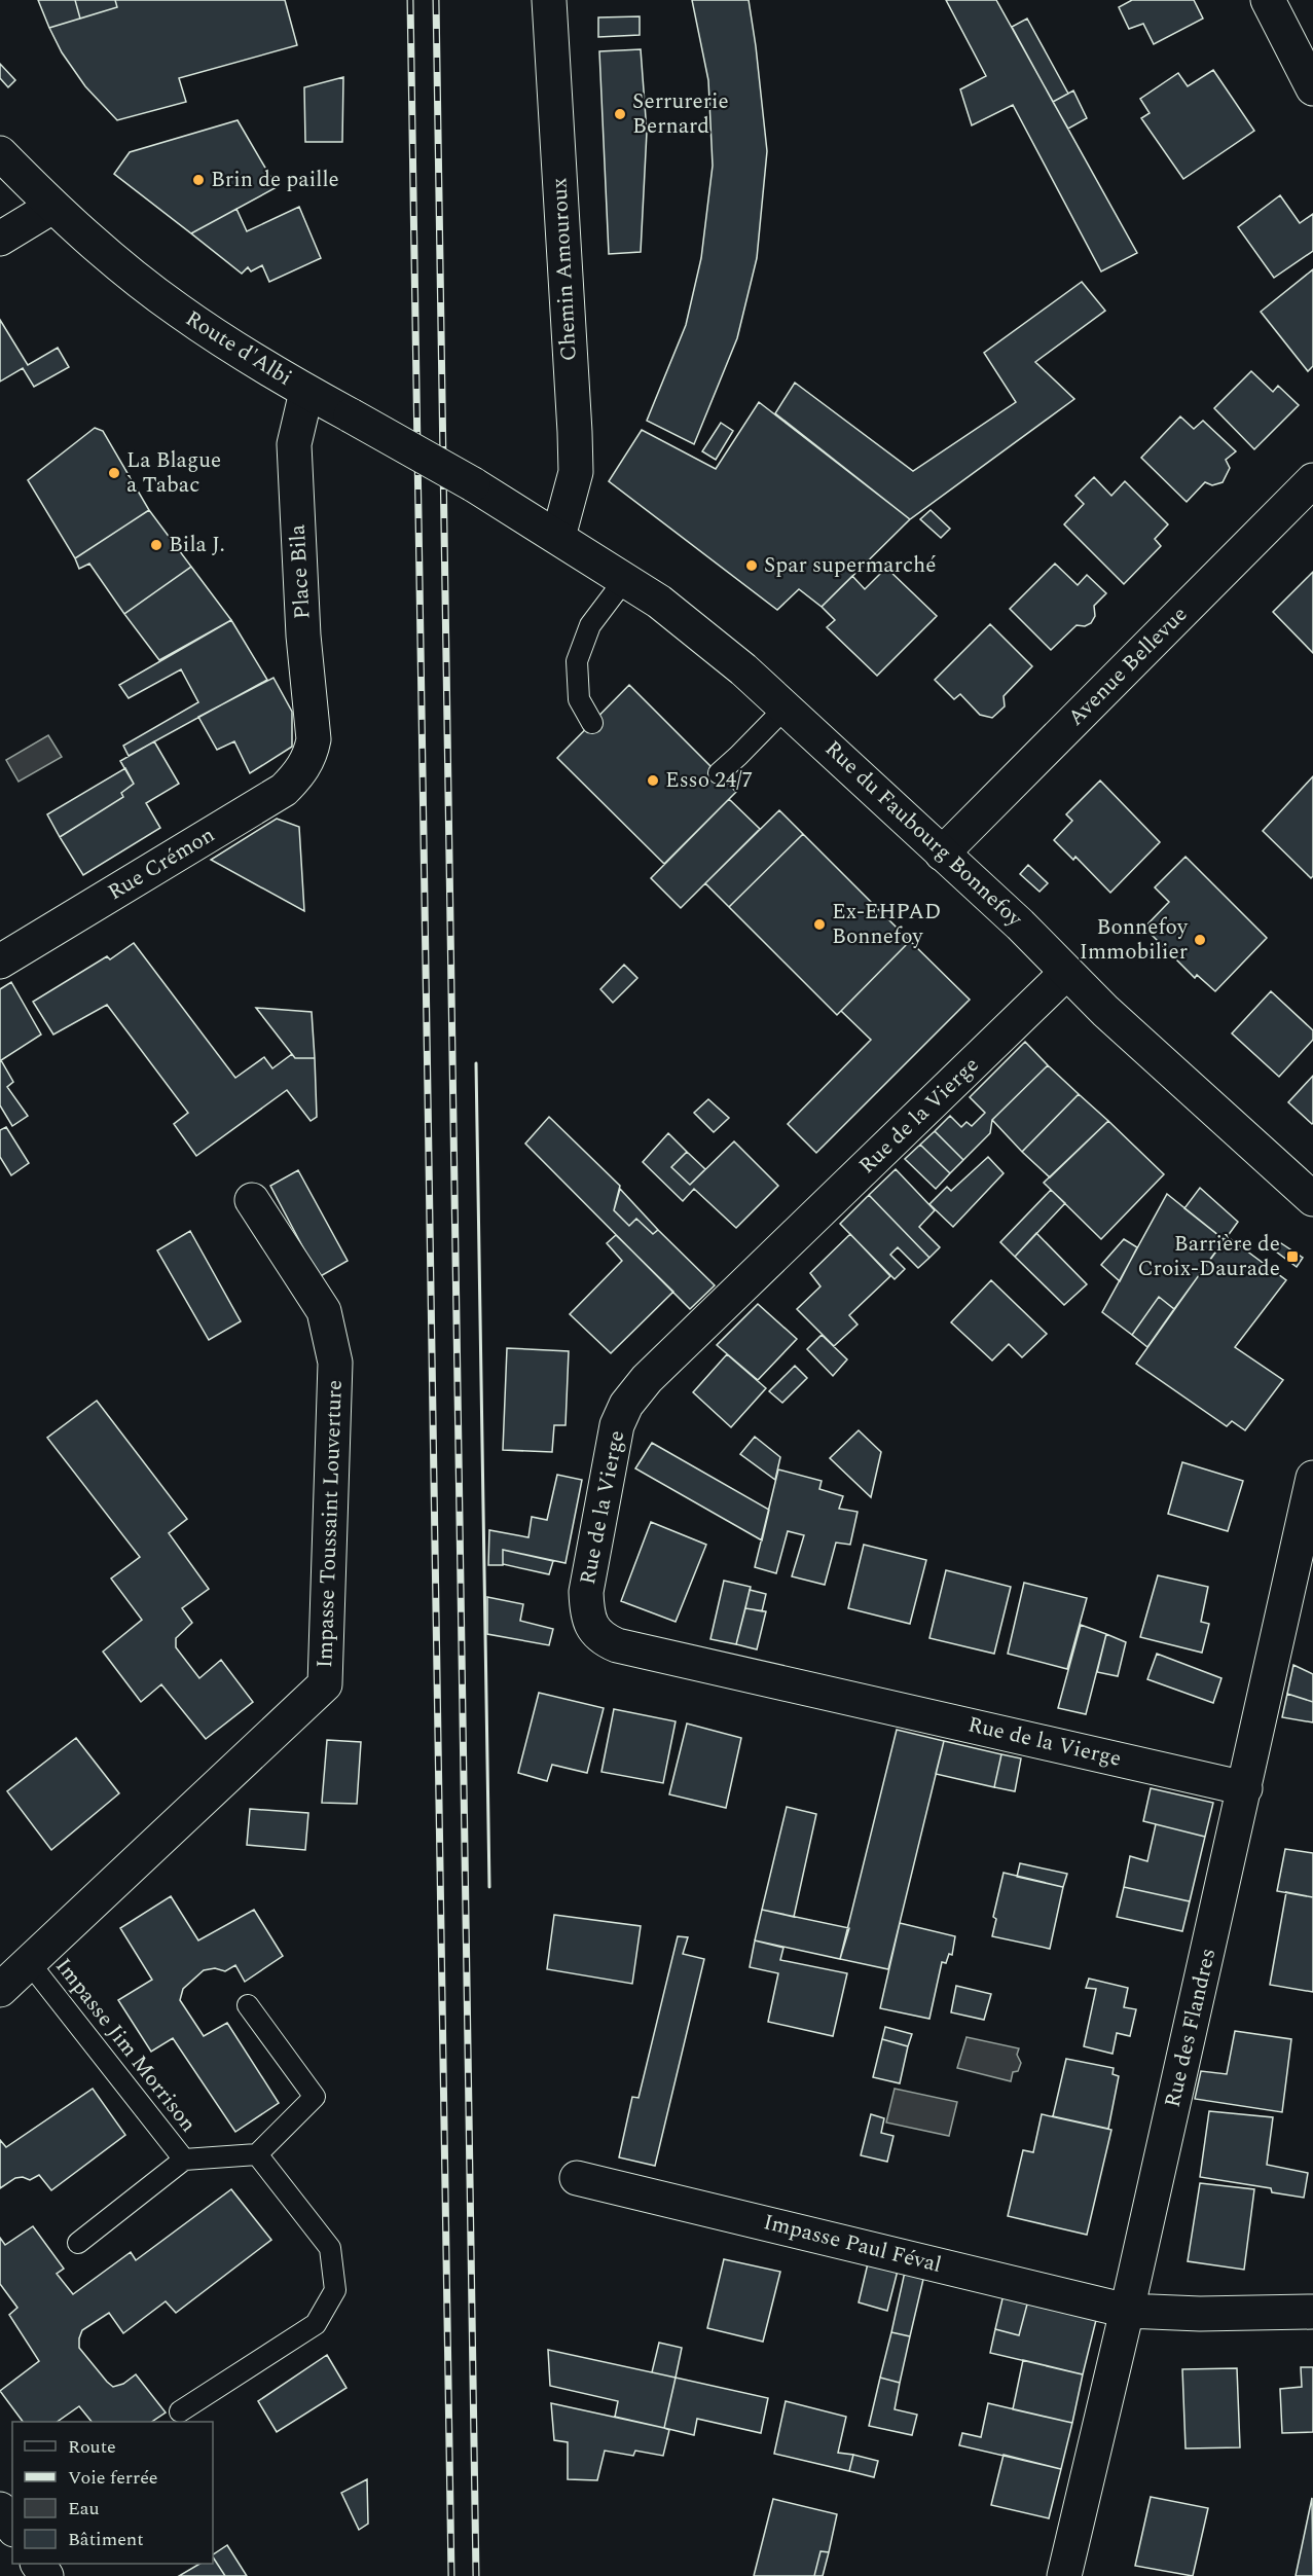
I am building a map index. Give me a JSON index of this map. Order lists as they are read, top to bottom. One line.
{"streets":{"street":["Chemin Amouroux","Route d'Albi","Place Bila","Avenue Bellevue","Rue du Faubourg Bonnefoy","Rue Crémon","Rue de la Vierge","Impasse Toussaint Louverture","Rue des Flandres","Impasse Paul Féval"],"lane":["Impasse Jim Morrison"]},"crossings":[["Chemin Amouroux","Rue du Faubourg Bonnefoy"],["Route d'Albi","Place Bila"],["Route d'Albi","Rue du Faubourg Bonnefoy"],["Place Bila","Rue Crémon"],["Avenue Bellevue","Rue du Faubourg Bonnefoy"],["Rue du Faubourg Bonnefoy","Rue de la Vierge"],["Rue de la Vierge","Rue des Flandres"],["Impasse Toussaint Louverture","Impasse Jim Morrison"],["Rue des Flandres","Impasse Paul Féval"]],"places":{"other":["Serrurerie Bernard","Brin de paille","La Blague à Tabac","Bila J.","Spar supermarché","Esso 24/7","Ex-EHPAD Bonnefoy","Bonnefoy Immobilier"],"transit":["Barrière de Croix-Daurade"]},"legend":["Route","Voie ferrée","Eau","Bâtiment"]}
